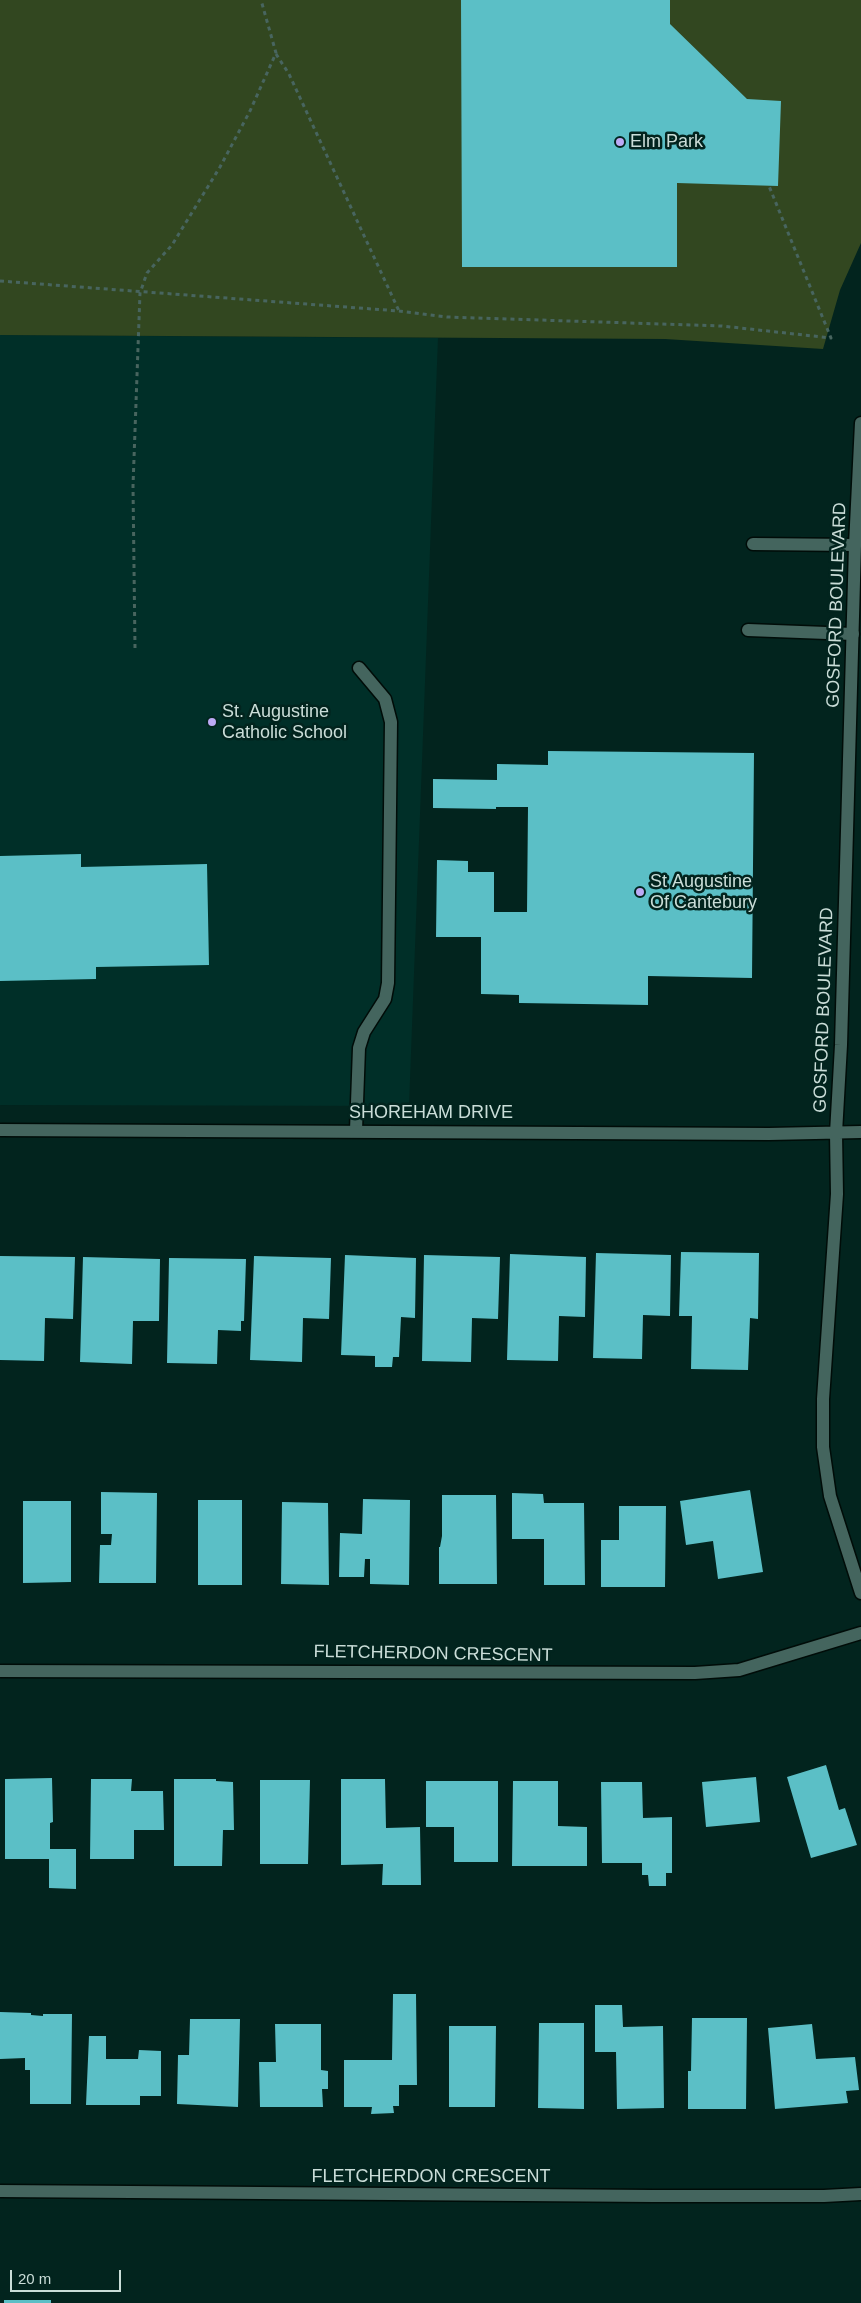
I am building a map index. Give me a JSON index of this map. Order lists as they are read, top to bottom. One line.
{"streets":{"street":["GOSFORD BOULEVARD","SHOREHAM DRIVE","FLETCHERDON CRESCENT"]},"crossings":[["GOSFORD BOULEVARD","SHOREHAM DRIVE"]],"places":["Elm Park","St. Augustine Catholic School","St Augustine Of Cantebury"],"scale_bar":"20 m"}
